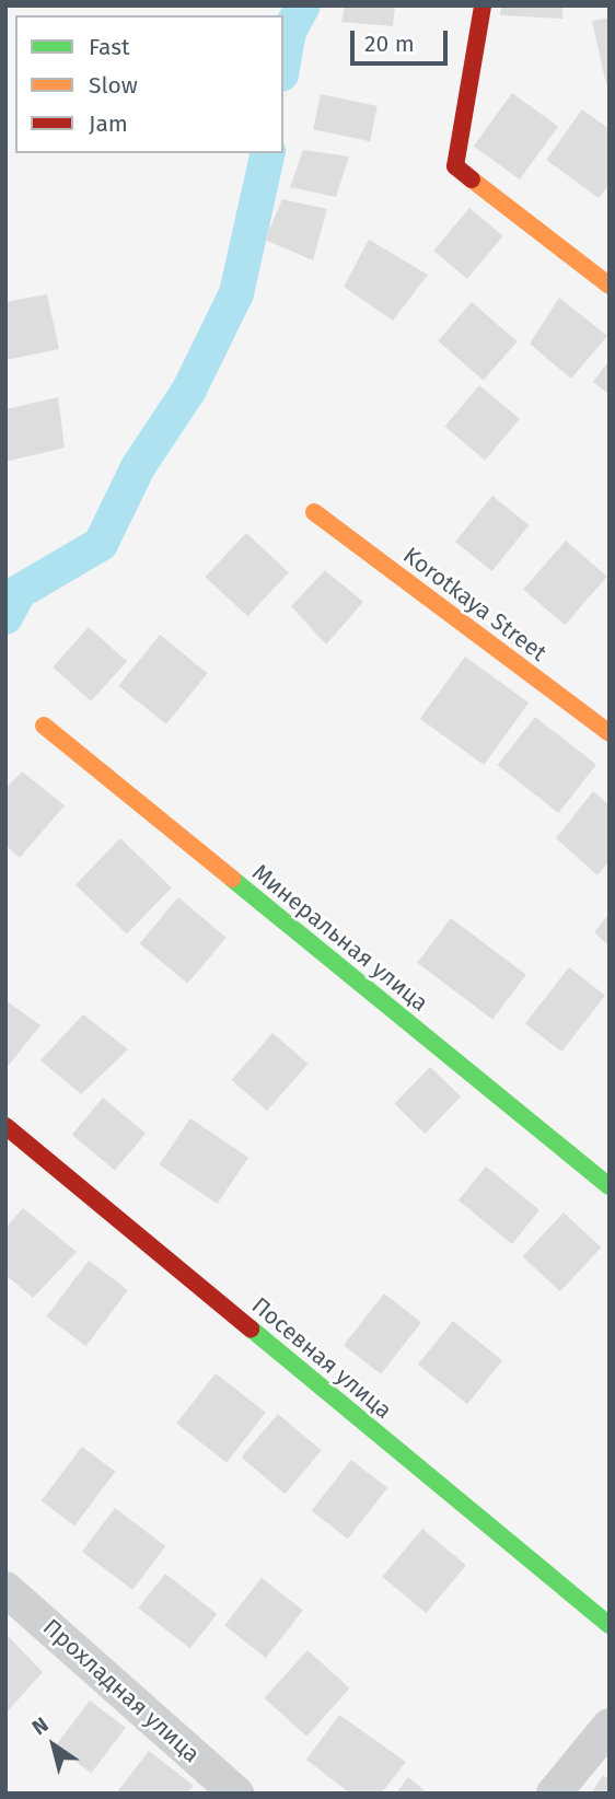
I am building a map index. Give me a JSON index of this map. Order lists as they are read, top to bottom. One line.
{"streets":{"street":["Korotkaya Street","Минеральная улица","Посевная улица","Прохладная улица"]},"legend":["Fast","Slow","Jam"],"scale_bar":"20 m","north":"top left"}
